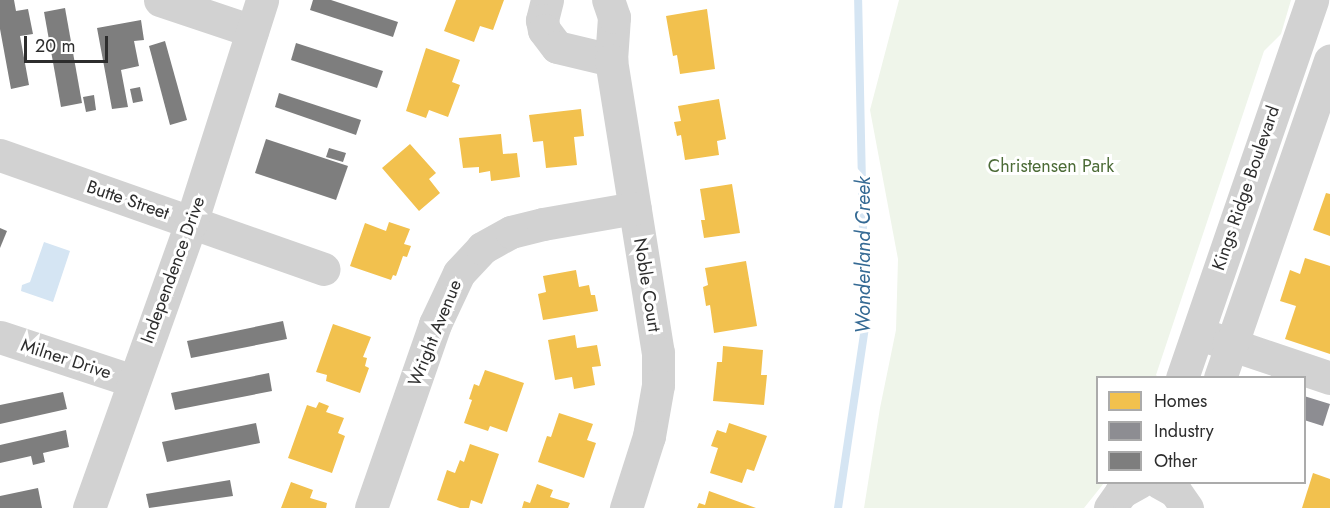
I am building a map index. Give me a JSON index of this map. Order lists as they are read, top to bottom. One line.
{"streets":{"street":["Kings Ridge Boulevard","Butte Street","Independence Drive","Noble Court","Wright Avenue","Milner Drive"]},"crossings":[["Butte Street","Independence Drive"],["Independence Drive","Milner Drive"],["Noble Court","Wright Avenue"]],"water":["Wonderland Creek"],"parks":["Christensen Park"],"legend":["Homes","Industry","Other"],"scale_bar":"20 m"}
